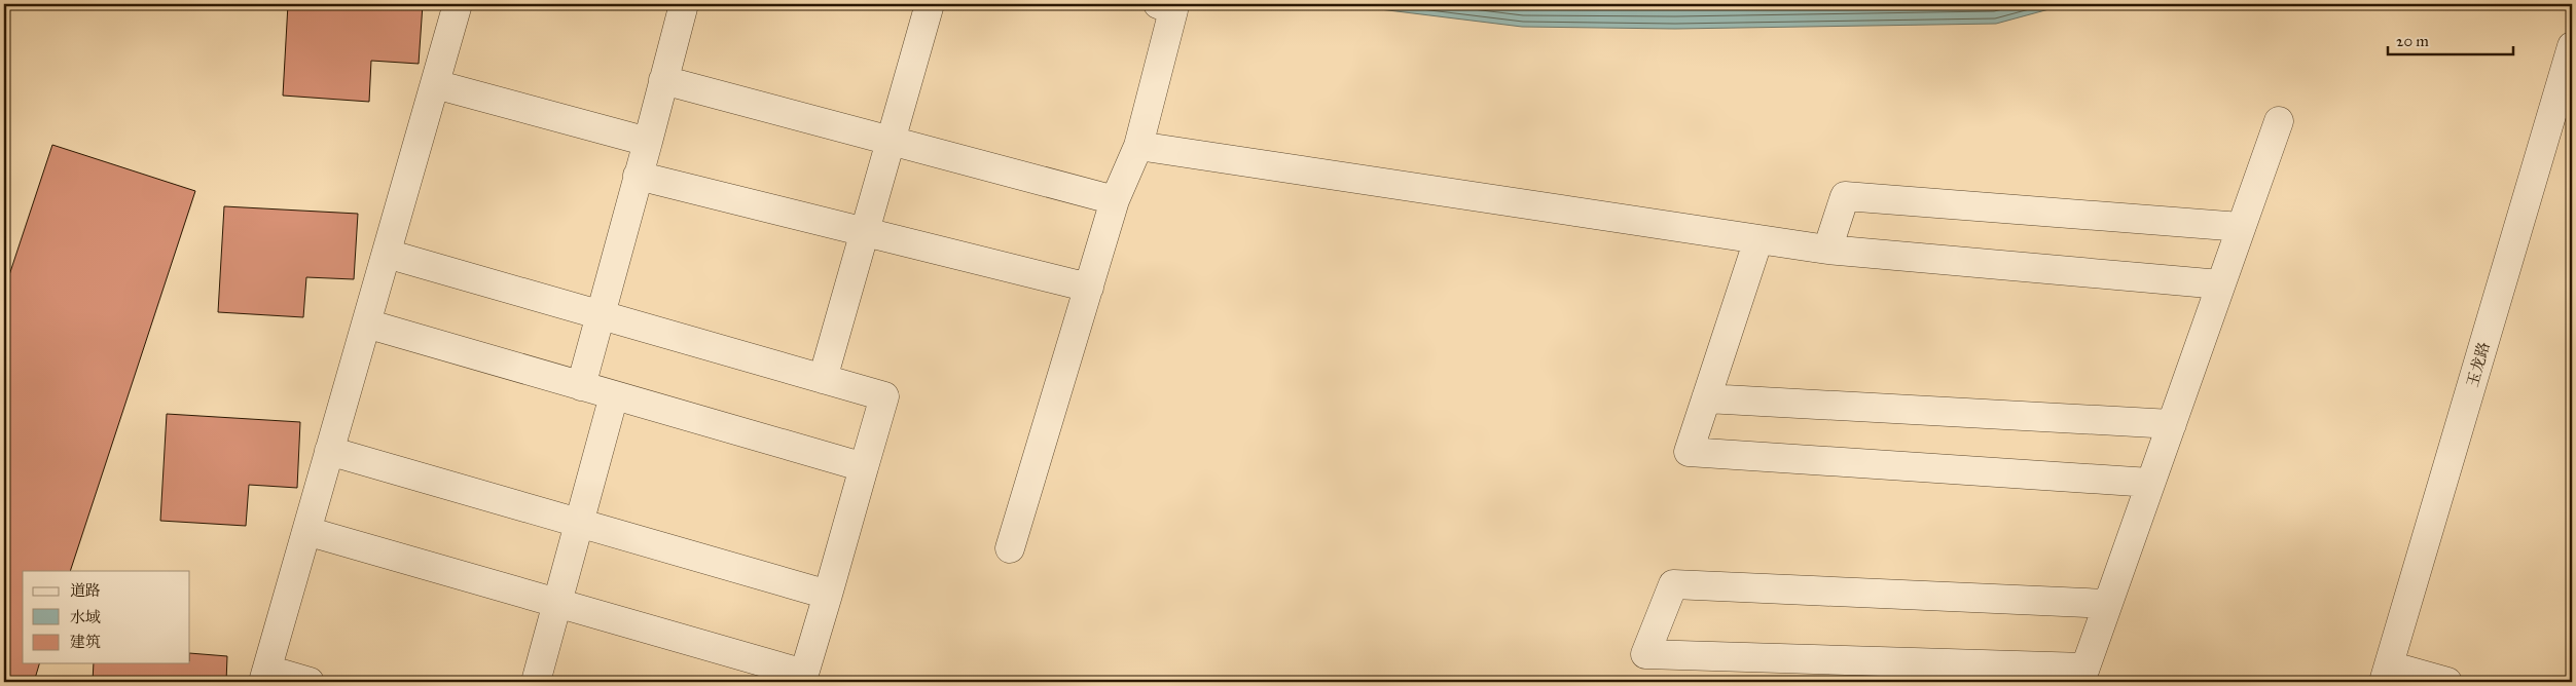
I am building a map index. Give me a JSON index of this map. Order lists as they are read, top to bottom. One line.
{"streets":{"street":["玉龙路"]},"legend":["道路","水域","建筑"],"scale_bar":"20 m"}
